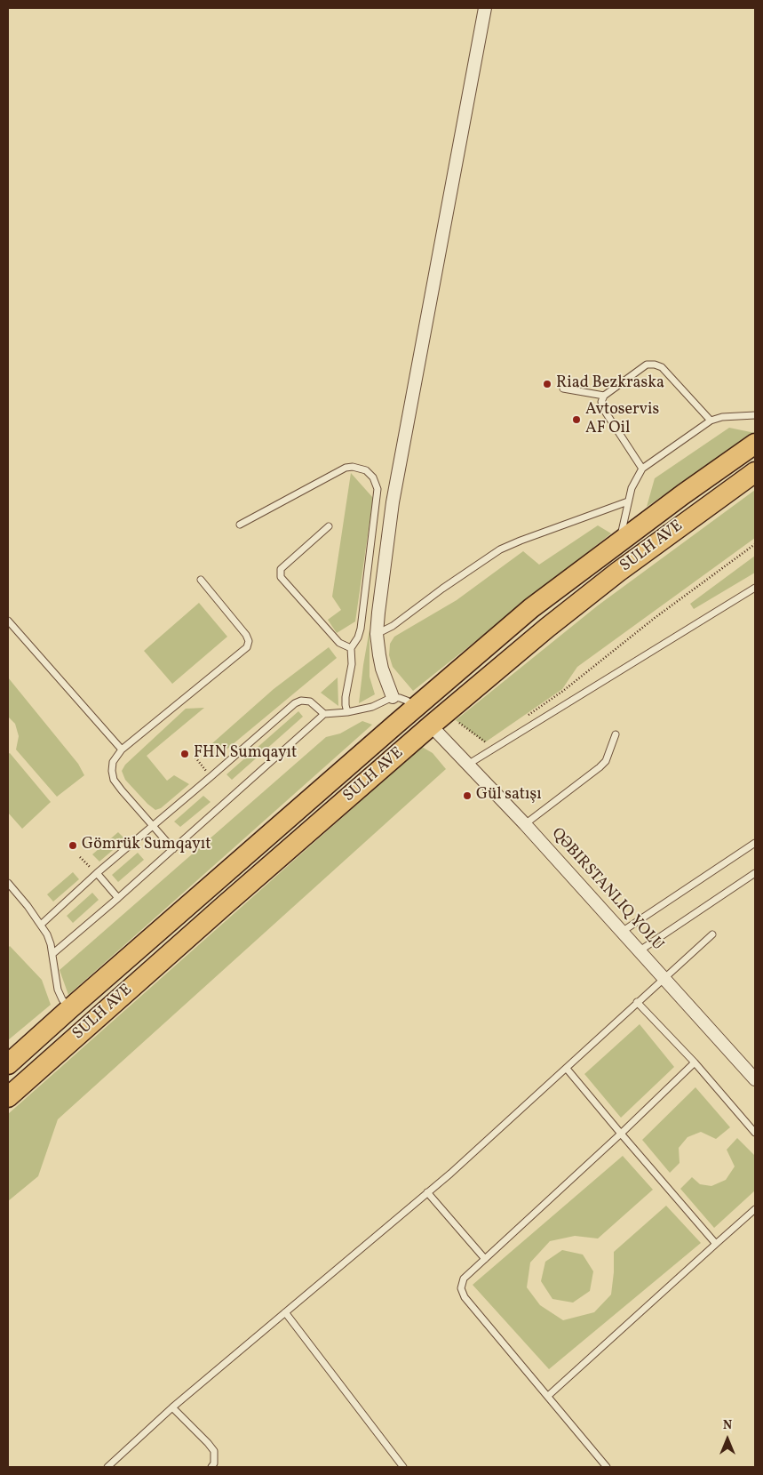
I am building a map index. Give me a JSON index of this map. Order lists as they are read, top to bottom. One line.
{"streets":{"highway":["SULH AVE"]},"places":["Riad Bezkraska","Avtoservis AF Oil","FHN Sumqayıt","Gül satışı","Gömrük Sumqayıt"],"north":"top"}
